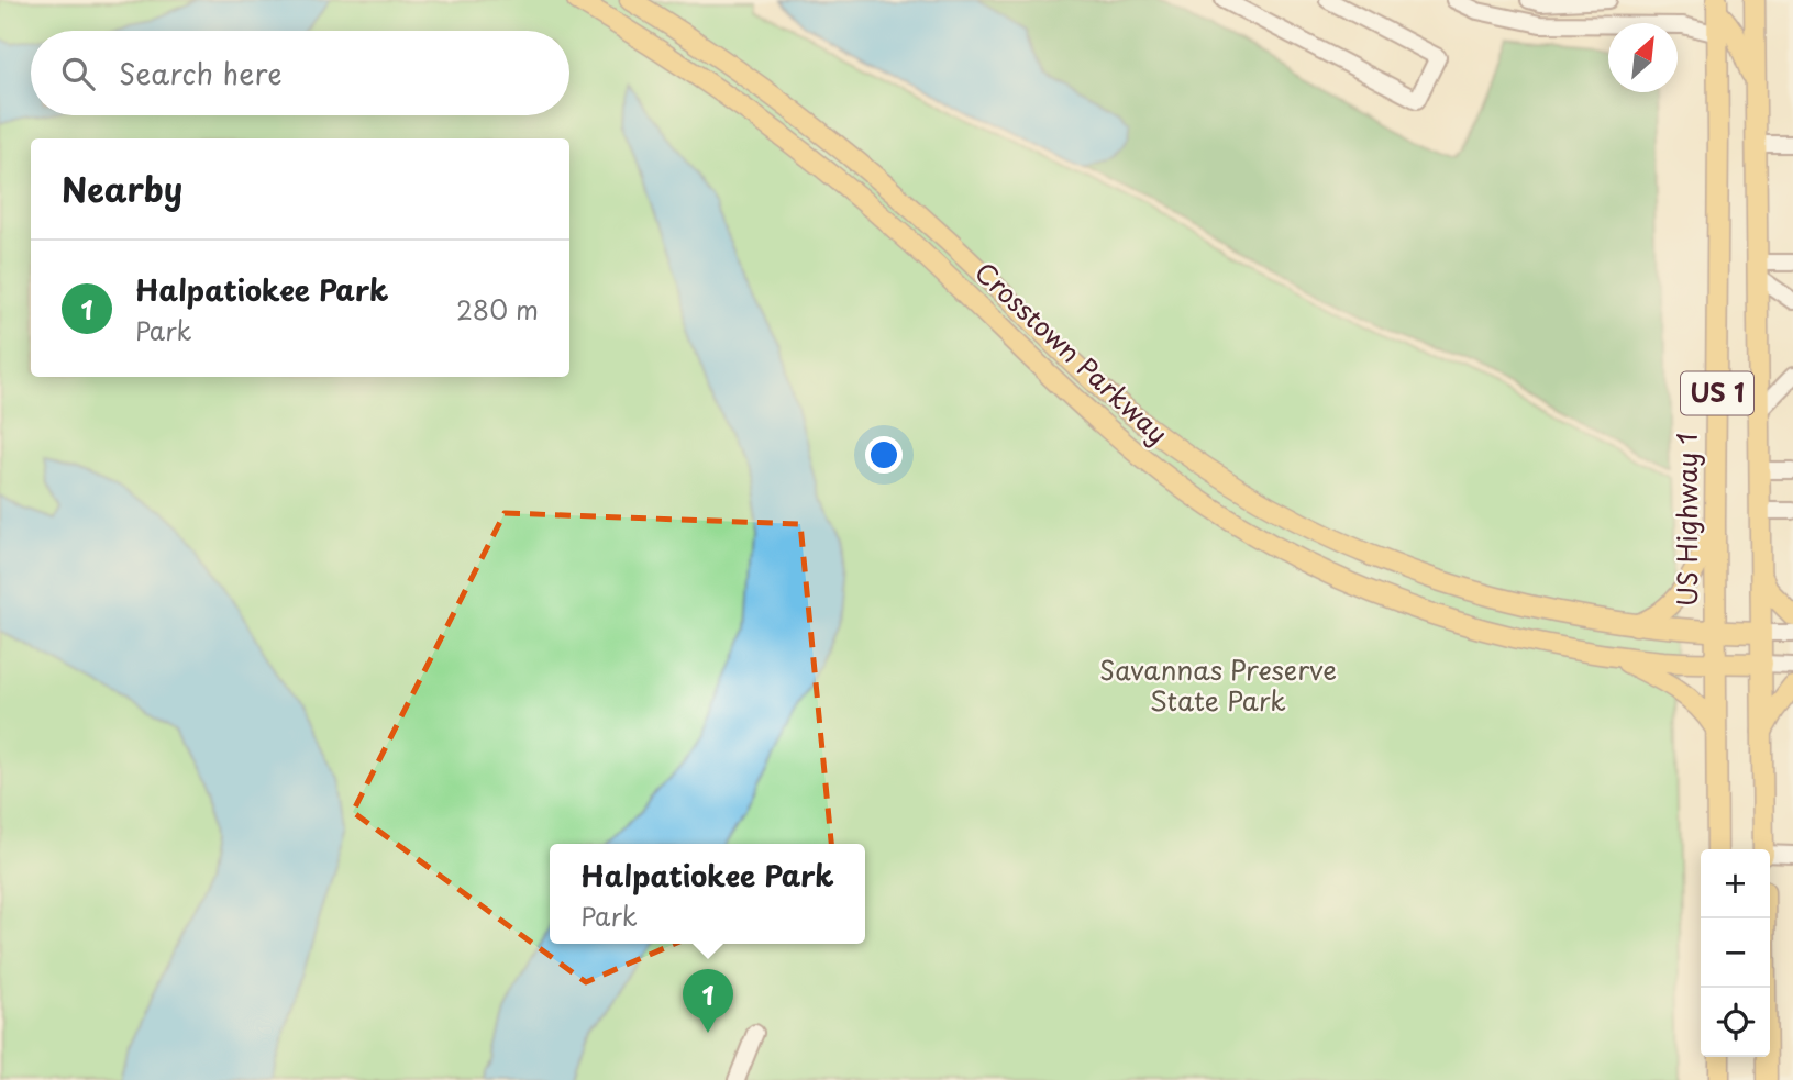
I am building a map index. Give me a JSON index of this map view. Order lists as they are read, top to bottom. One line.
{"streets":{"main road":["Crosstown Parkway","US 1","US Highway 1"]},"crossings":[["Crosstown Parkway","US 1"],["Crosstown Parkway","US Highway 1"]],"parks":["Savannas Preserve State Park"],"north":"top right","page":{"search":"Search here","heading":"Nearby","list":[{"mark":"1","name":"Halpatiokee Park","note":"Park","value":"280 m"}],"popup":["Halpatiokee Park","Park"],"map_buttons":["+","−"],"pins":"1"}}
